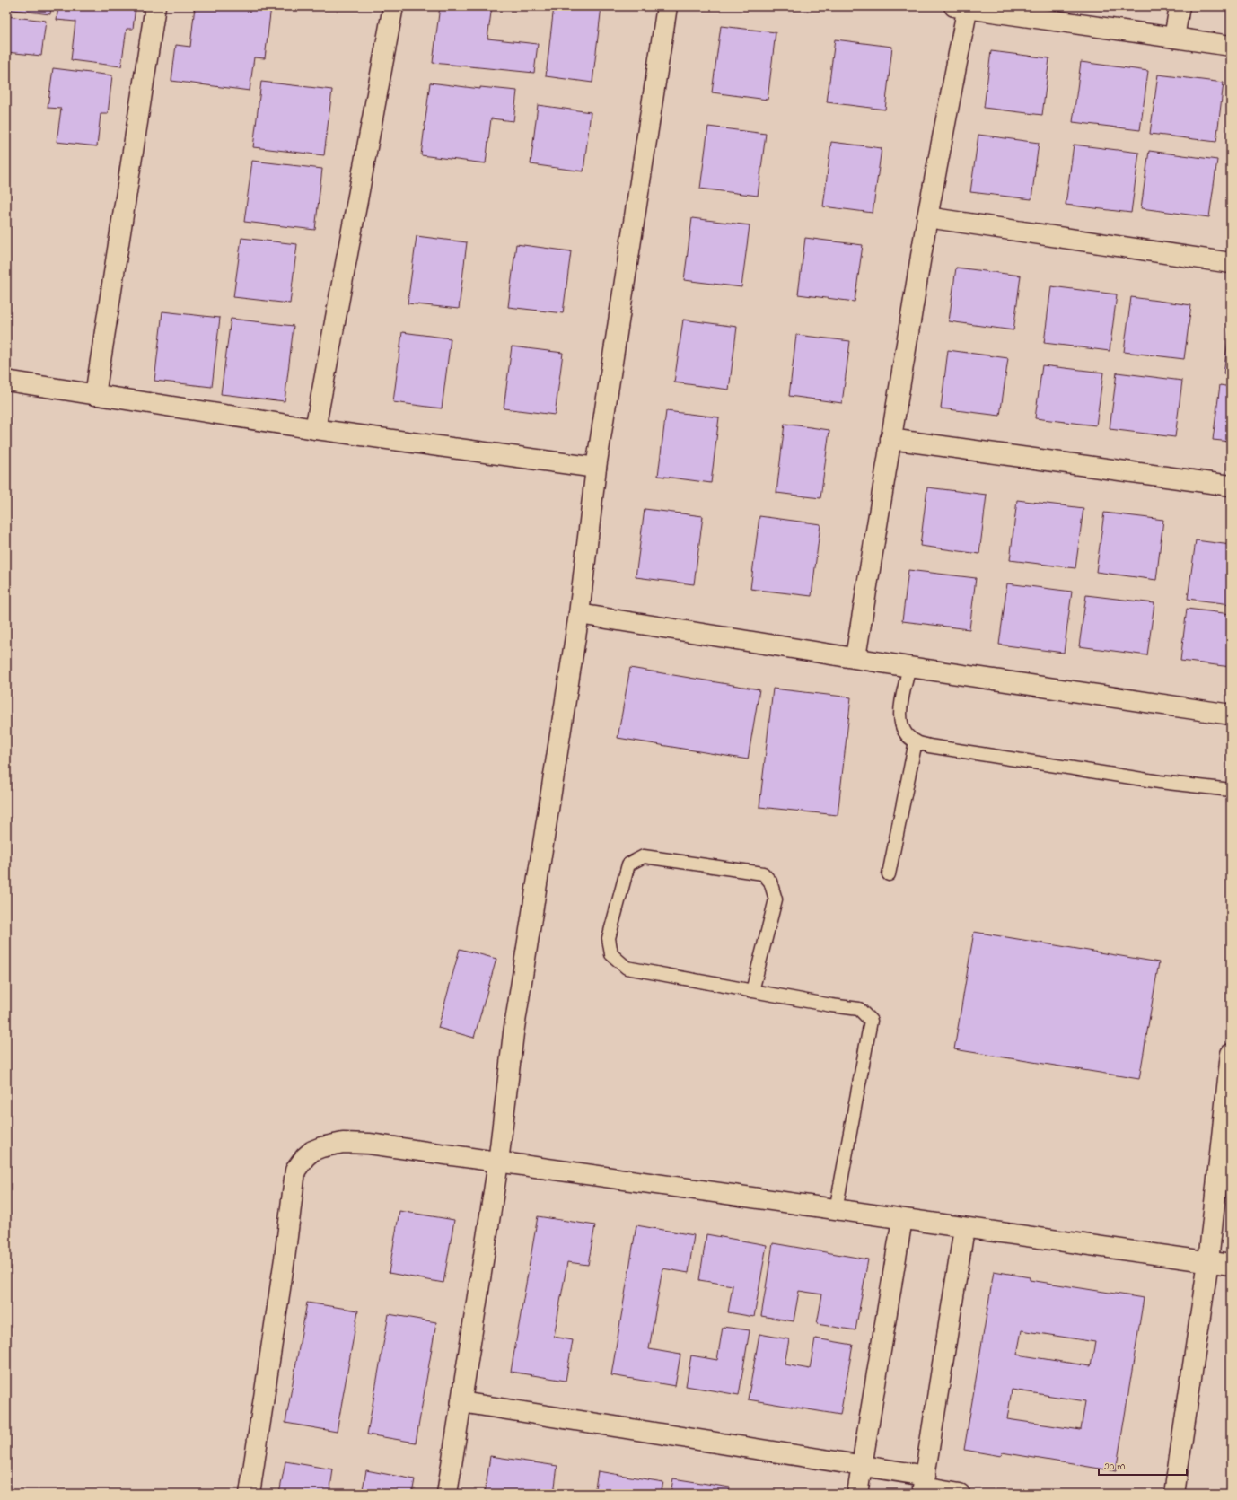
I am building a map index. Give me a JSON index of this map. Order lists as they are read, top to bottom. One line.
{"scale_bar":"20 m"}
